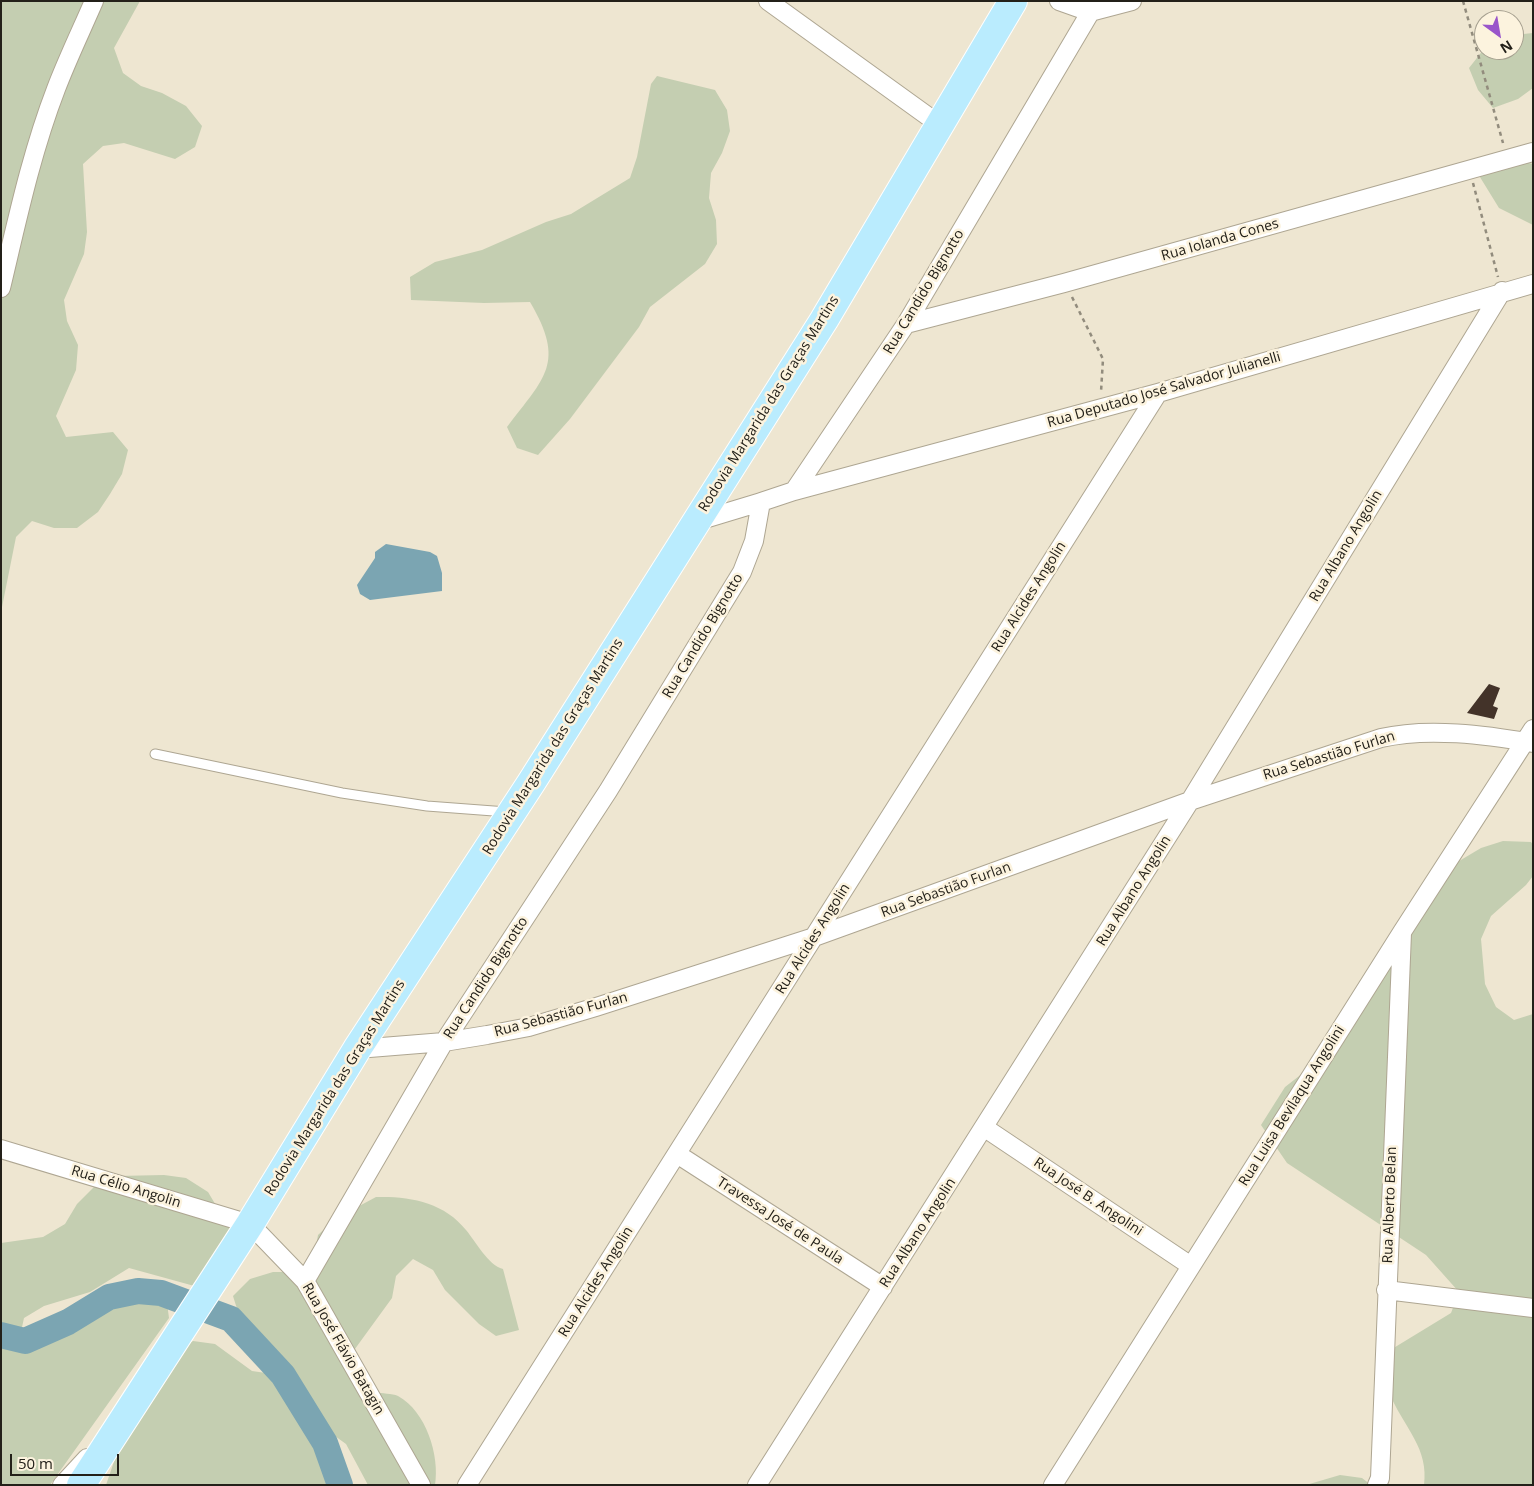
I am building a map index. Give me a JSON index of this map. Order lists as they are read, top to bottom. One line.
{"streets":{"main road":["Rodovia Margarida das Graças Martins"],"street":["Rua Iolanda Cones","Rua Candido Bignotto","Rua Deputado José Salvador Julianelli","Rua Albano Angolin","Rua Alcides Angolin","Rua Sebastião Furlan","Rua Luisa Bevilaqua Angolini","Rua Célio Angolin","Rua José B. Angolini","Rua Alberto Belan","Travessa José de Paula","Rua José Flávio Batagin"]},"crossings":[["Rua Iolanda Cones","Rua Candido Bignotto"],["Rua Candido Bignotto","Rua Deputado José Salvador Julianelli"],["Rua Candido Bignotto","Rua Sebastião Furlan"],["Rua Candido Bignotto","Rua José Flávio Batagin"],["Rua Deputado José Salvador Julianelli","Rua Albano Angolin"],["Rua Deputado José Salvador Julianelli","Rua Alcides Angolin"],["Rodovia Margarida das Graças Martins","Rua Sebastião Furlan"],["Rodovia Margarida das Graças Martins","Rua Célio Angolin"],["Rodovia Margarida das Graças Martins","Rua José Flávio Batagin"],["Rua Albano Angolin","Rua Sebastião Furlan"],["Rua Albano Angolin","Rua José B. Angolini"],["Rua Albano Angolin","Travessa José de Paula"],["Rua Alcides Angolin","Rua Sebastião Furlan"],["Rua Alcides Angolin","Travessa José de Paula"],["Rua Sebastião Furlan","Rua Luisa Bevilaqua Angolini"],["Rua Luisa Bevilaqua Angolini","Rua José B. Angolini"],["Rua Luisa Bevilaqua Angolini","Rua Alberto Belan"],["Rua Célio Angolin","Rua José Flávio Batagin"]],"scale_bar":"50 m","north":"bottom right"}
